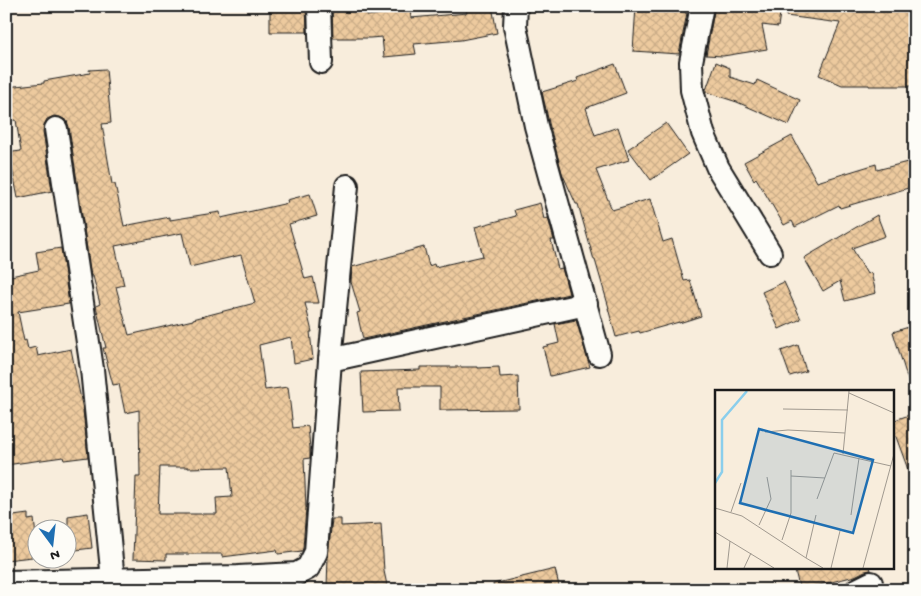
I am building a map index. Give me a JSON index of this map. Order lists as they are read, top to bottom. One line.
{"north":"bottom"}
